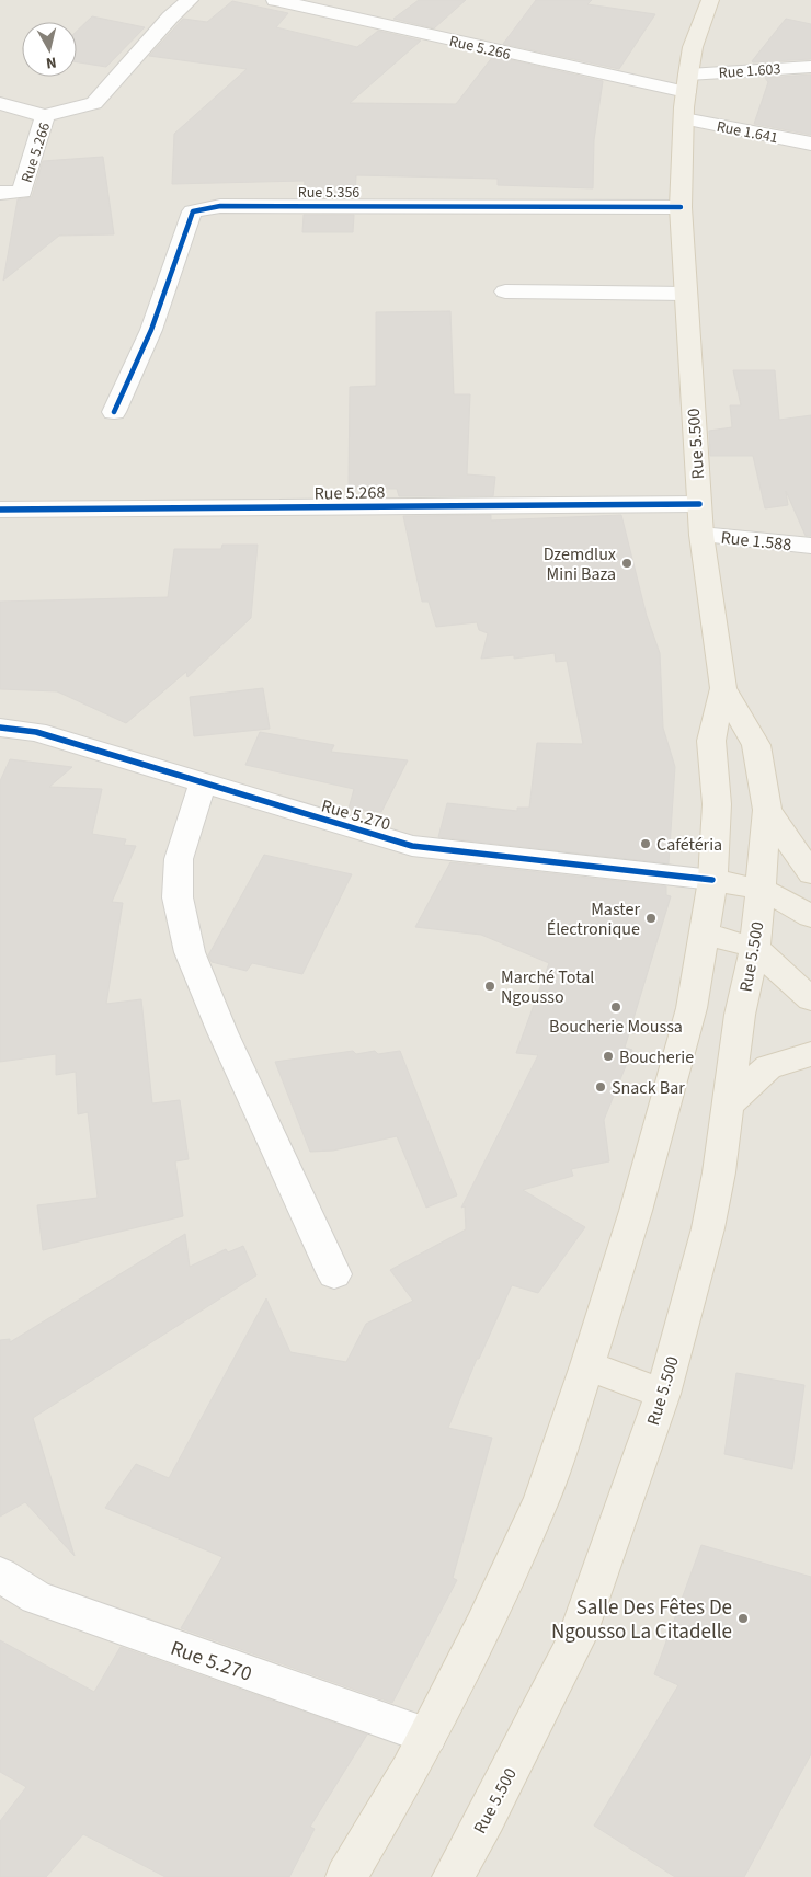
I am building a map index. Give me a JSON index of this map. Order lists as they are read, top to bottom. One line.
{"streets":{"main road":["Rue 5.500"],"street":["Rue 5.266","Rue 1.603","Rue 1.641","Rue 5.356","Rue 5.268","Rue 1.588","Rue 5.270"]},"crossings":[["Rue 5.266","Rue 1.603"],["Rue 5.266","Rue 5.500"],["Rue 1.603","Rue 5.500"],["Rue 1.641","Rue 5.500"],["Rue 5.356","Rue 5.500"],["Rue 5.500","Rue 5.268"],["Rue 5.500","Rue 1.588"]],"places":["Dzemdlux Mini Baza","Cafétéria","Master Électronique","Marché Total Ngousso","Boucherie Moussa","Boucherie","Snack Bar","Salle Des Fêtes De Ngousso La Citadelle"],"north":"bottom"}
